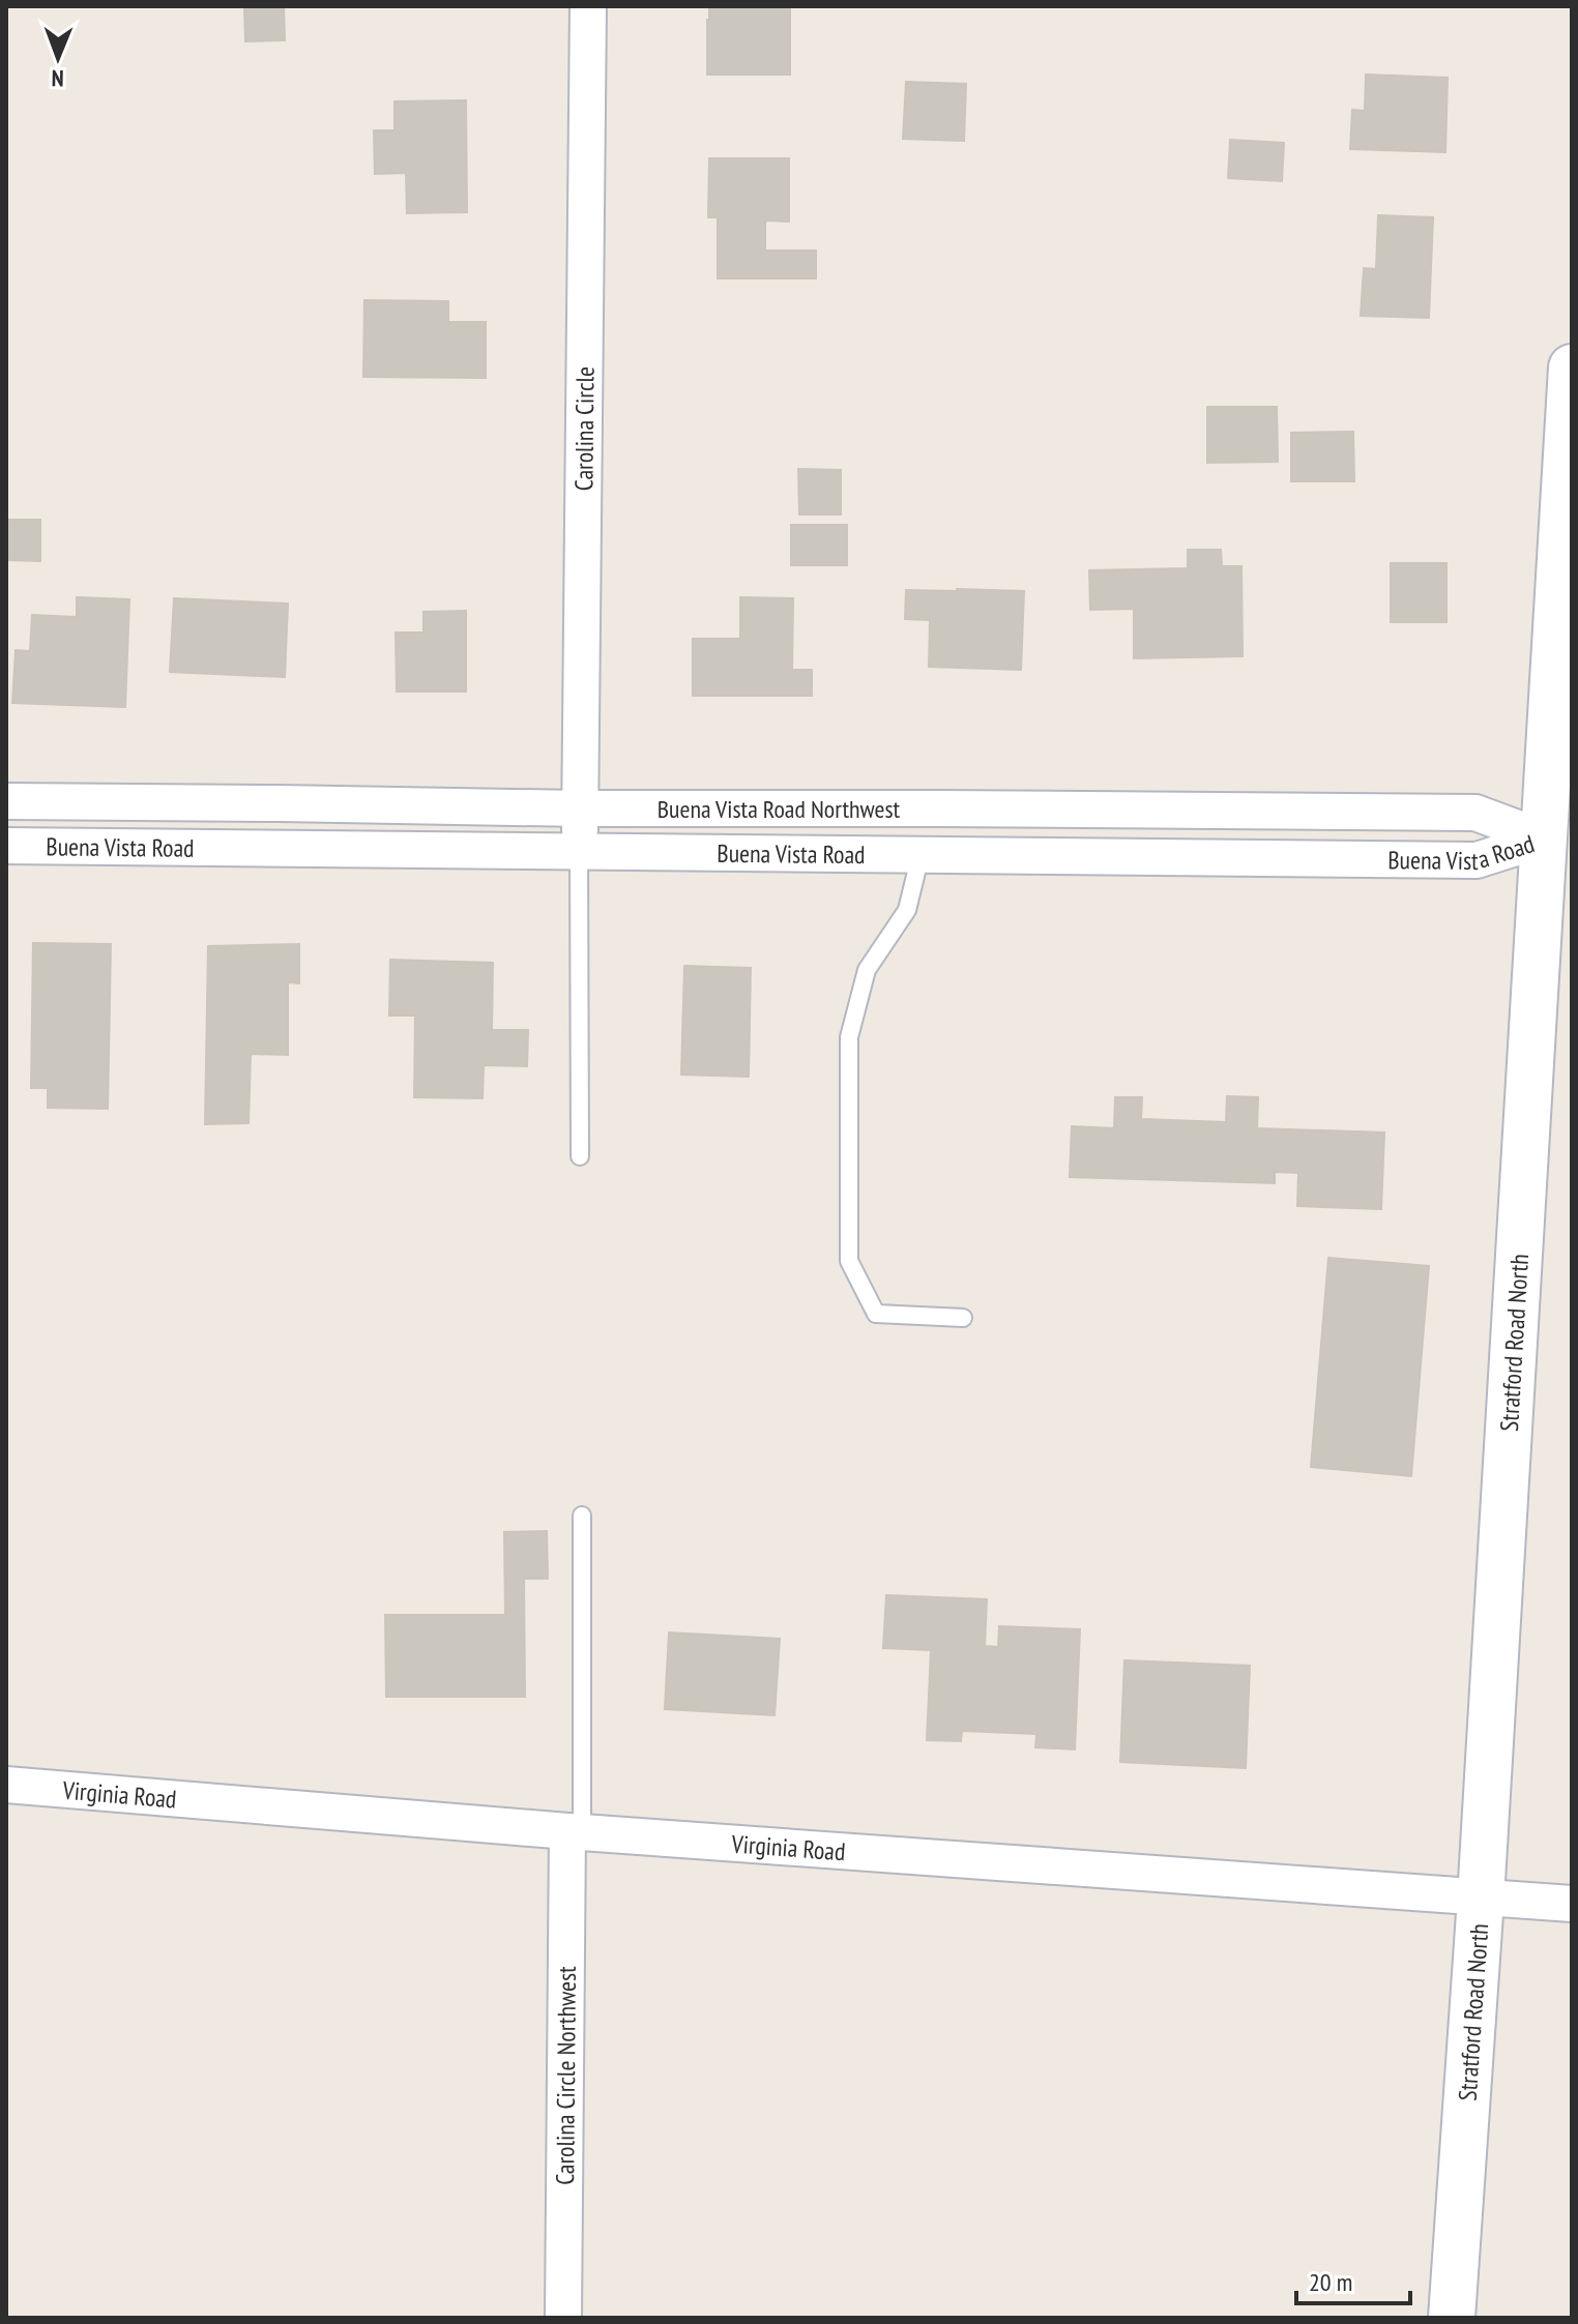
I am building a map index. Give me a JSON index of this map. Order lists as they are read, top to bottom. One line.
{"streets":{"main road":["Stratford Road North"],"street":["Carolina Circle","Buena Vista Road Northwest","Buena Vista Road","Virginia Road","Carolina Circle Northwest"]},"crossings":[["Carolina Circle","Buena Vista Road Northwest"],["Carolina Circle","Buena Vista Road"],["Buena Vista Road Northwest","Buena Vista Road"],["Buena Vista Road Northwest","Stratford Road North"],["Buena Vista Road","Stratford Road North"],["Stratford Road North","Virginia Road"],["Virginia Road","Carolina Circle Northwest"]],"scale_bar":"20 m","north":"bottom"}
